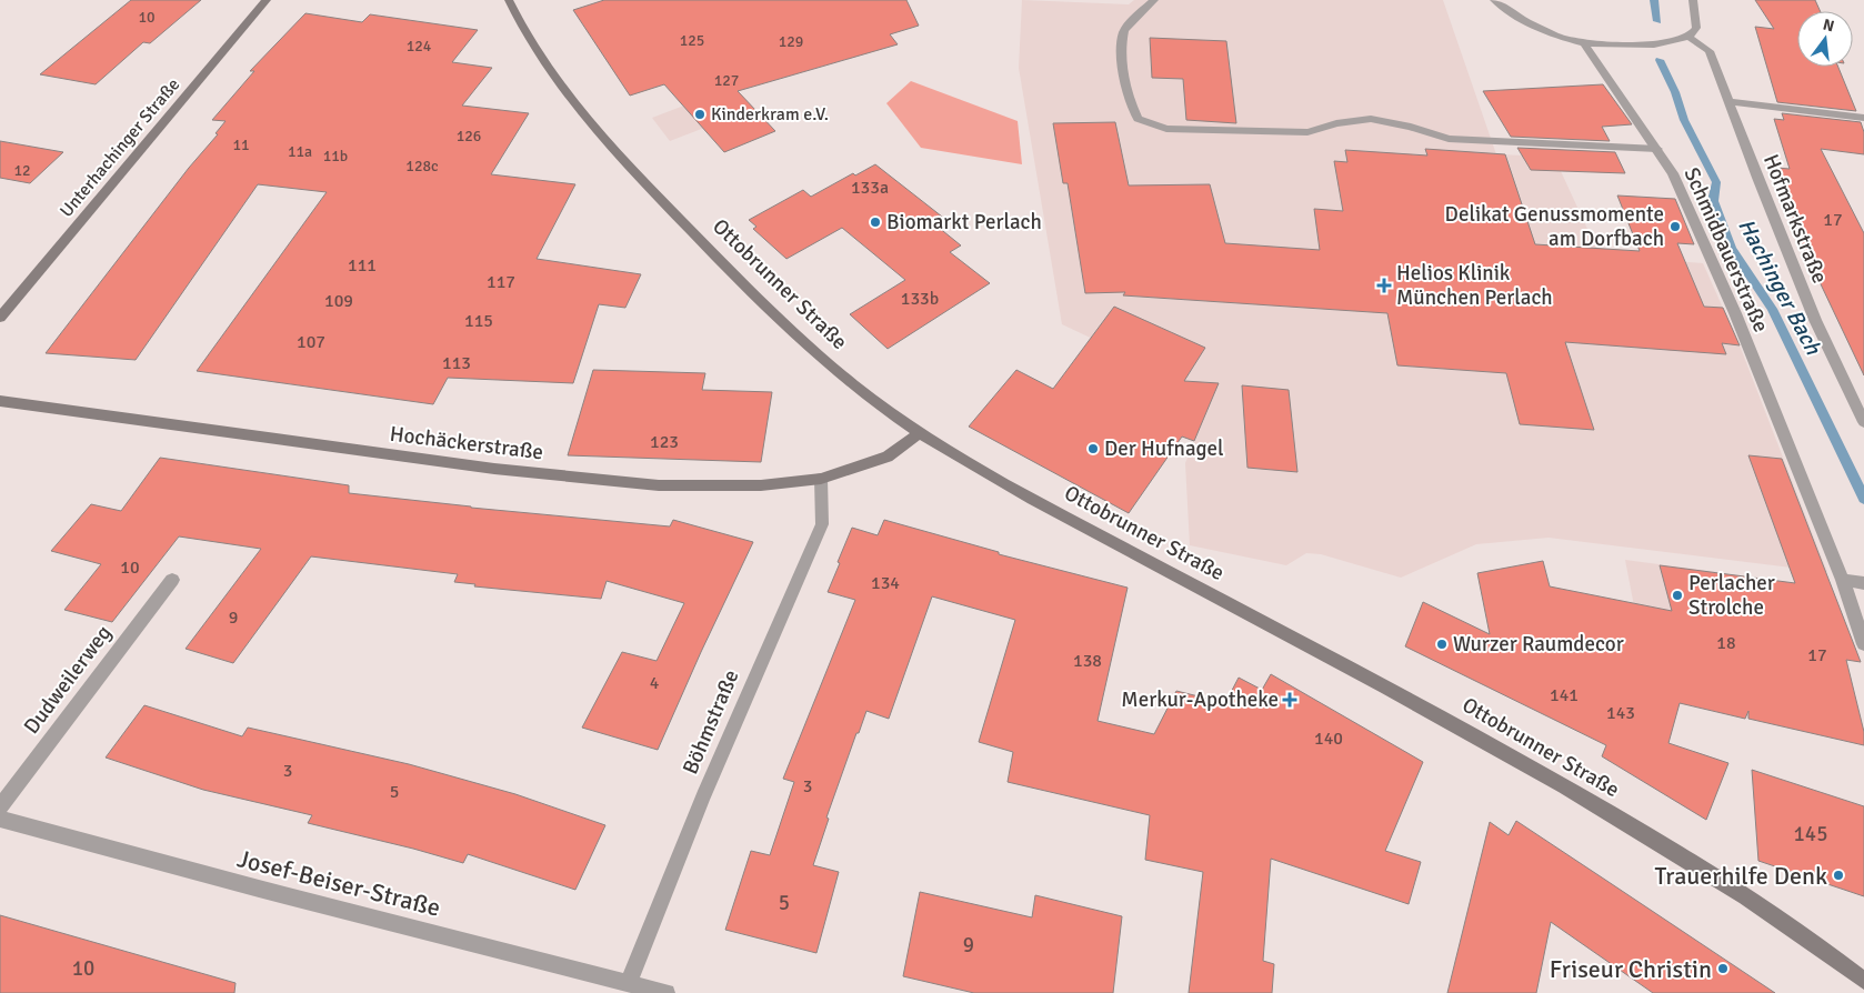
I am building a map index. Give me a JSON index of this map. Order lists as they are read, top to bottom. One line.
{"streets":{"main road":["Unterhachinger Straße","Ottobrunner Straße","Hochäckerstraße"],"street":["Hofmarkstraße","Schmidbauerstraße","Dudweilerweg","Böhmstraße","Josef-Beiser-Straße"]},"crossings":[["Ottobrunner Straße","Hochäckerstraße"],["Hochäckerstraße","Böhmstraße"],["Böhmstraße","Josef-Beiser-Straße"]],"water":["Hachinger Bach"],"places":{"other":["Kinderkram e.V.","Biomarkt Perlach","Delikat Genussmomente am Dorfbach","Der Hufnagel","Perlacher Strolche","Wurzer Raumdecor","Trauerhilfe Denk","Friseur Christin"],"health":["Helios Klinik München Perlach","Merkur-Apotheke"]},"house_numbers":["10","125","129","124","127","126","11","11a","11b","128c","12","133a","17","111","117","133b","109","115","107","113","123","10","134","9","18","17","138","4","141","143","140","3","3","5","145","5","9","10"],"north":"top"}
